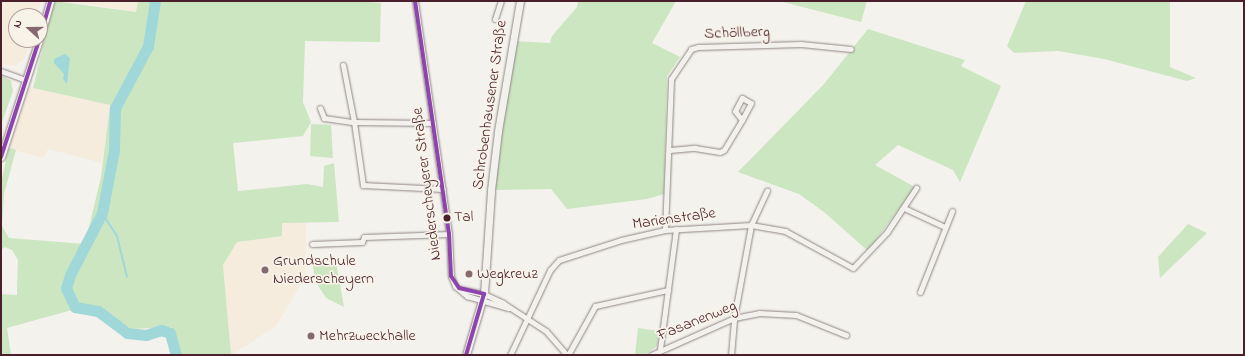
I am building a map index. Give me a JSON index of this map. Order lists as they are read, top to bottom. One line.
{"streets":{"main road":["Schrobenhausener Straße"],"street":["Schöllberg","Niederscheyerer Straße","Marienstraße","Fasanenweg"]},"crossings":[["Schöllberg","Marienstraße"],["Schrobenhausener Straße","Niederscheyerer Straße"]],"places":["Tal","Grundschule Niederscheyern","Wegkreuz","Mehrzweckhalle"],"north":"left"}
